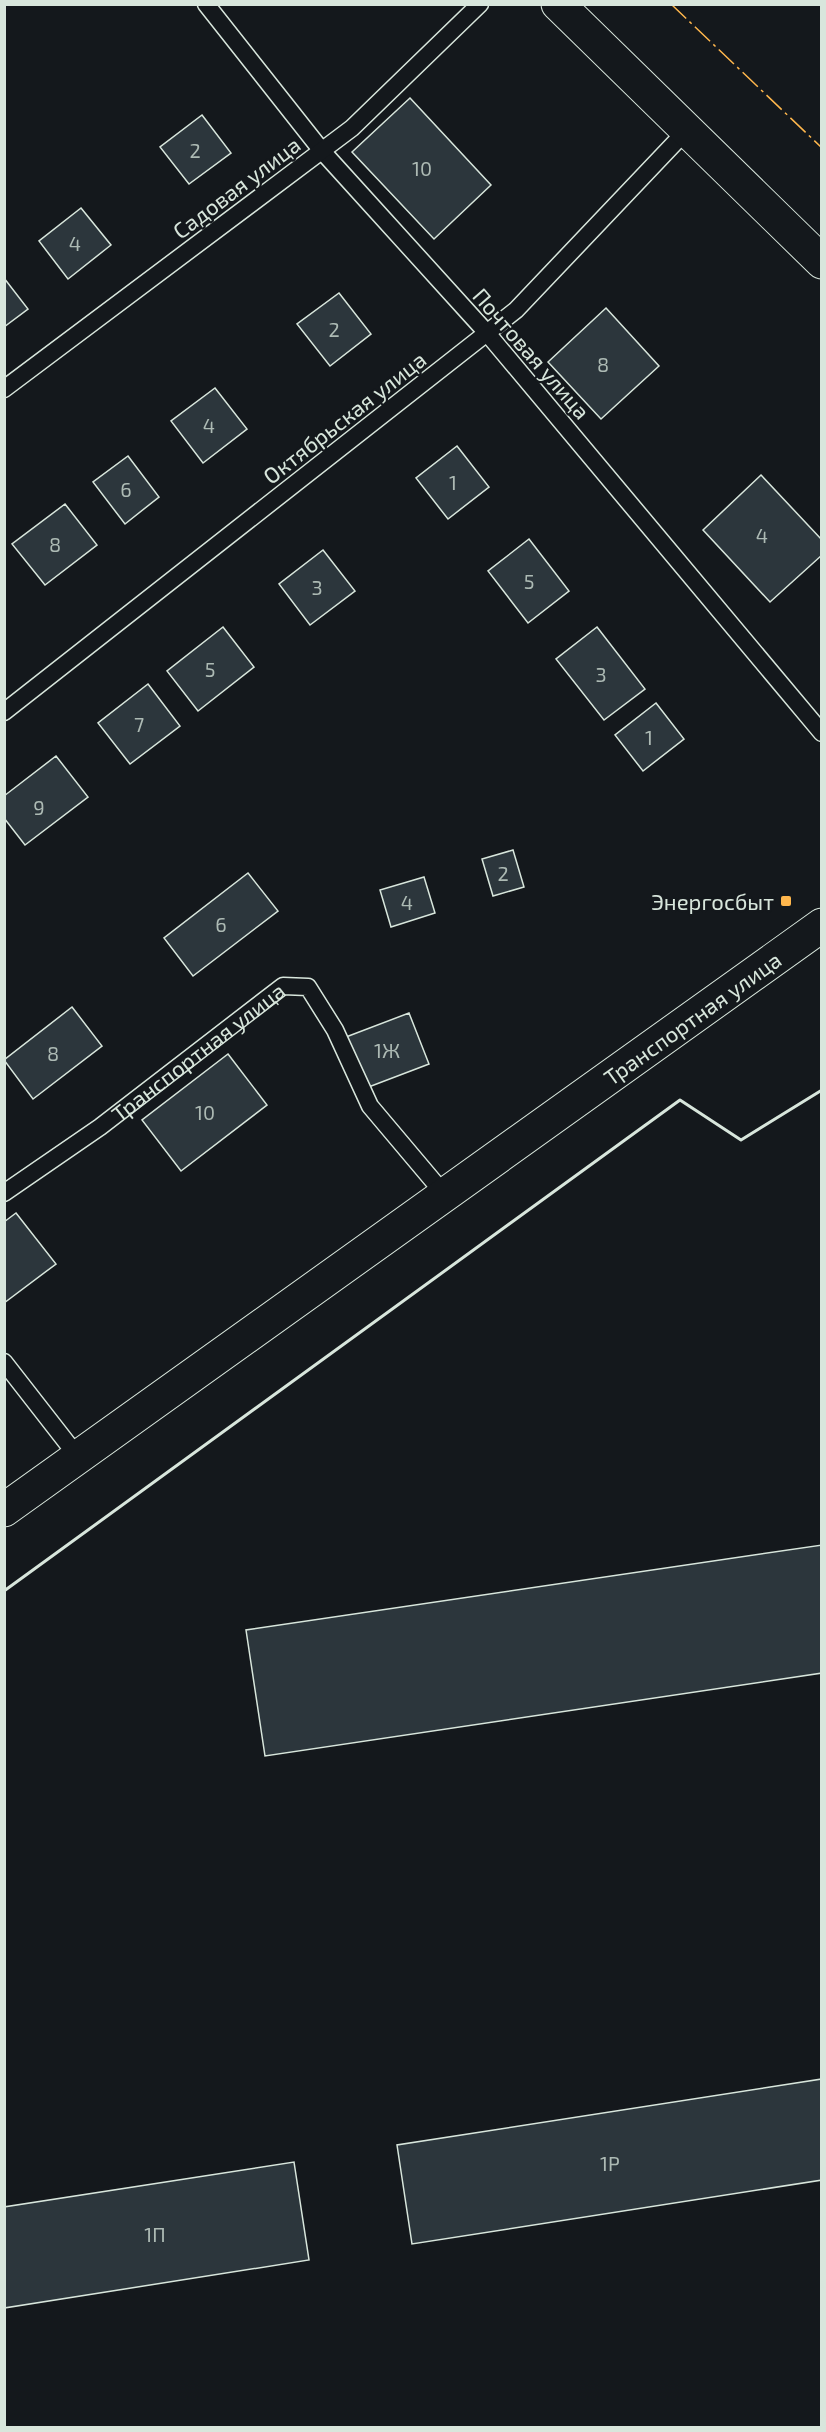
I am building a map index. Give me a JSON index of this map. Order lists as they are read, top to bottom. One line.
{"streets":{"street":["Транспортная улица"],"lane":["Садовая улица","Почтовая улица","Октябрьская улица"]},"crossings":[["Садовая улица","Почтовая улица"],["Почтовая улица","Октябрьская улица"]],"places":{"transit":["Энергосбыт"]},"house_numbers":["2","10","4","2","8","4","1","6","4","8","5","3","5","3","7","1","9","2","4","6","1Ж","8","10","1Р","1П"]}
